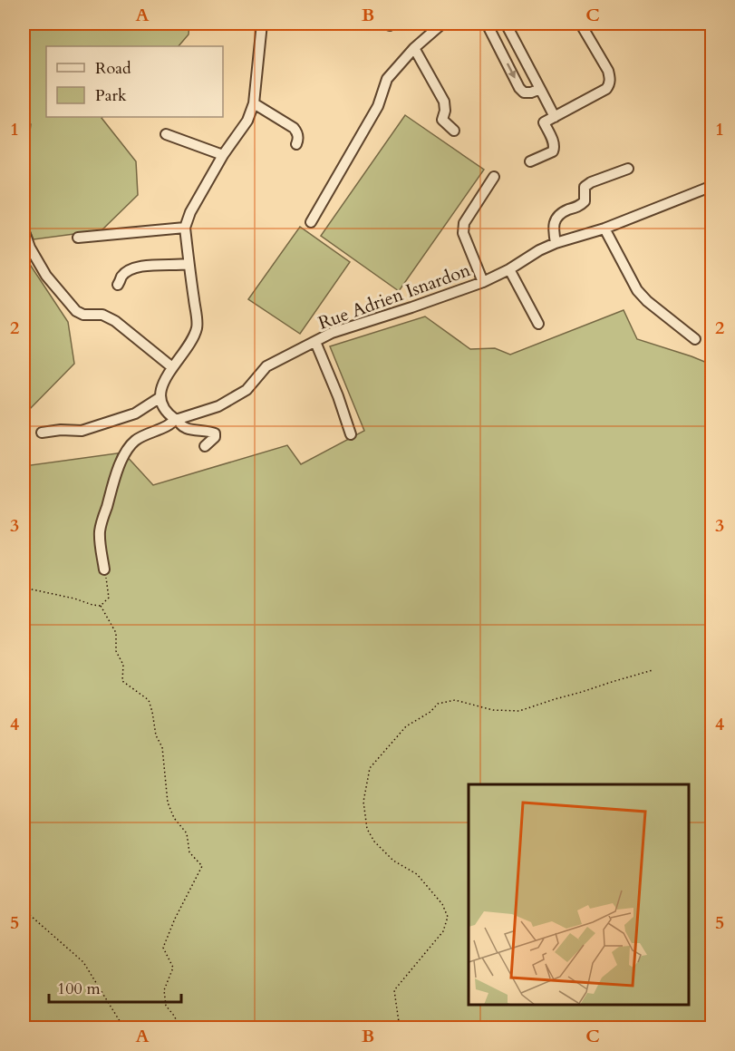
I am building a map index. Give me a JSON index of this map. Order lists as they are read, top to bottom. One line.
{"streets":{"street":["Rue Adrien Isnardon"]},"legend":["Road","Park"],"scale_bar":"100 m","grid":{"columns":["A","B","C"],"rows":["1","2","3","4","5"]}}
